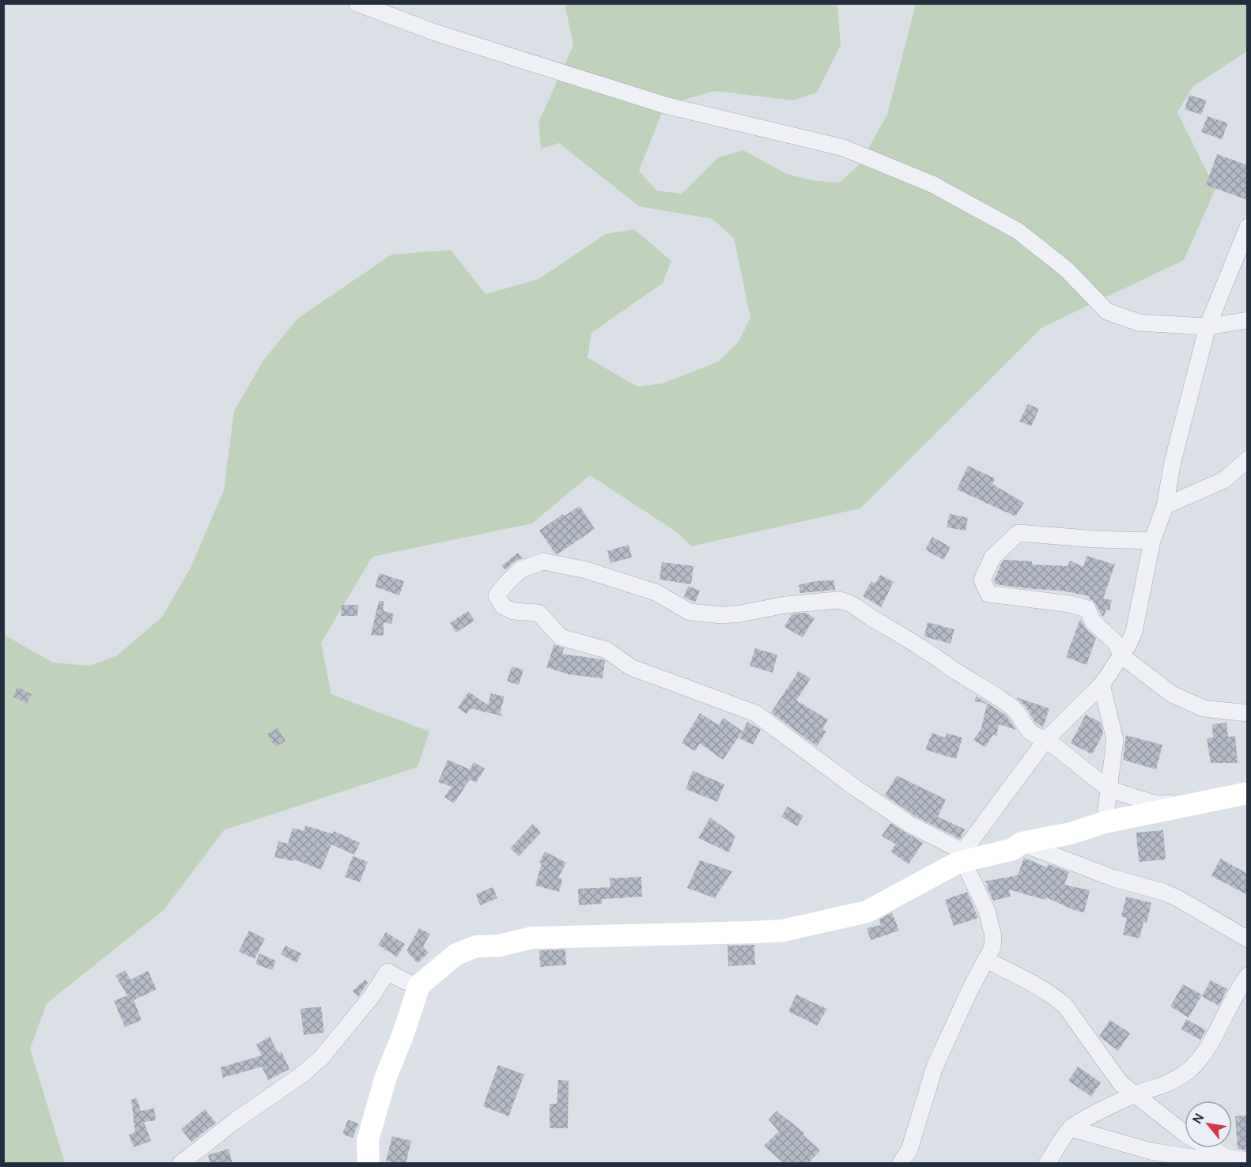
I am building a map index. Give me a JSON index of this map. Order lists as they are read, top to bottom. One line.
{"north":"top left"}
